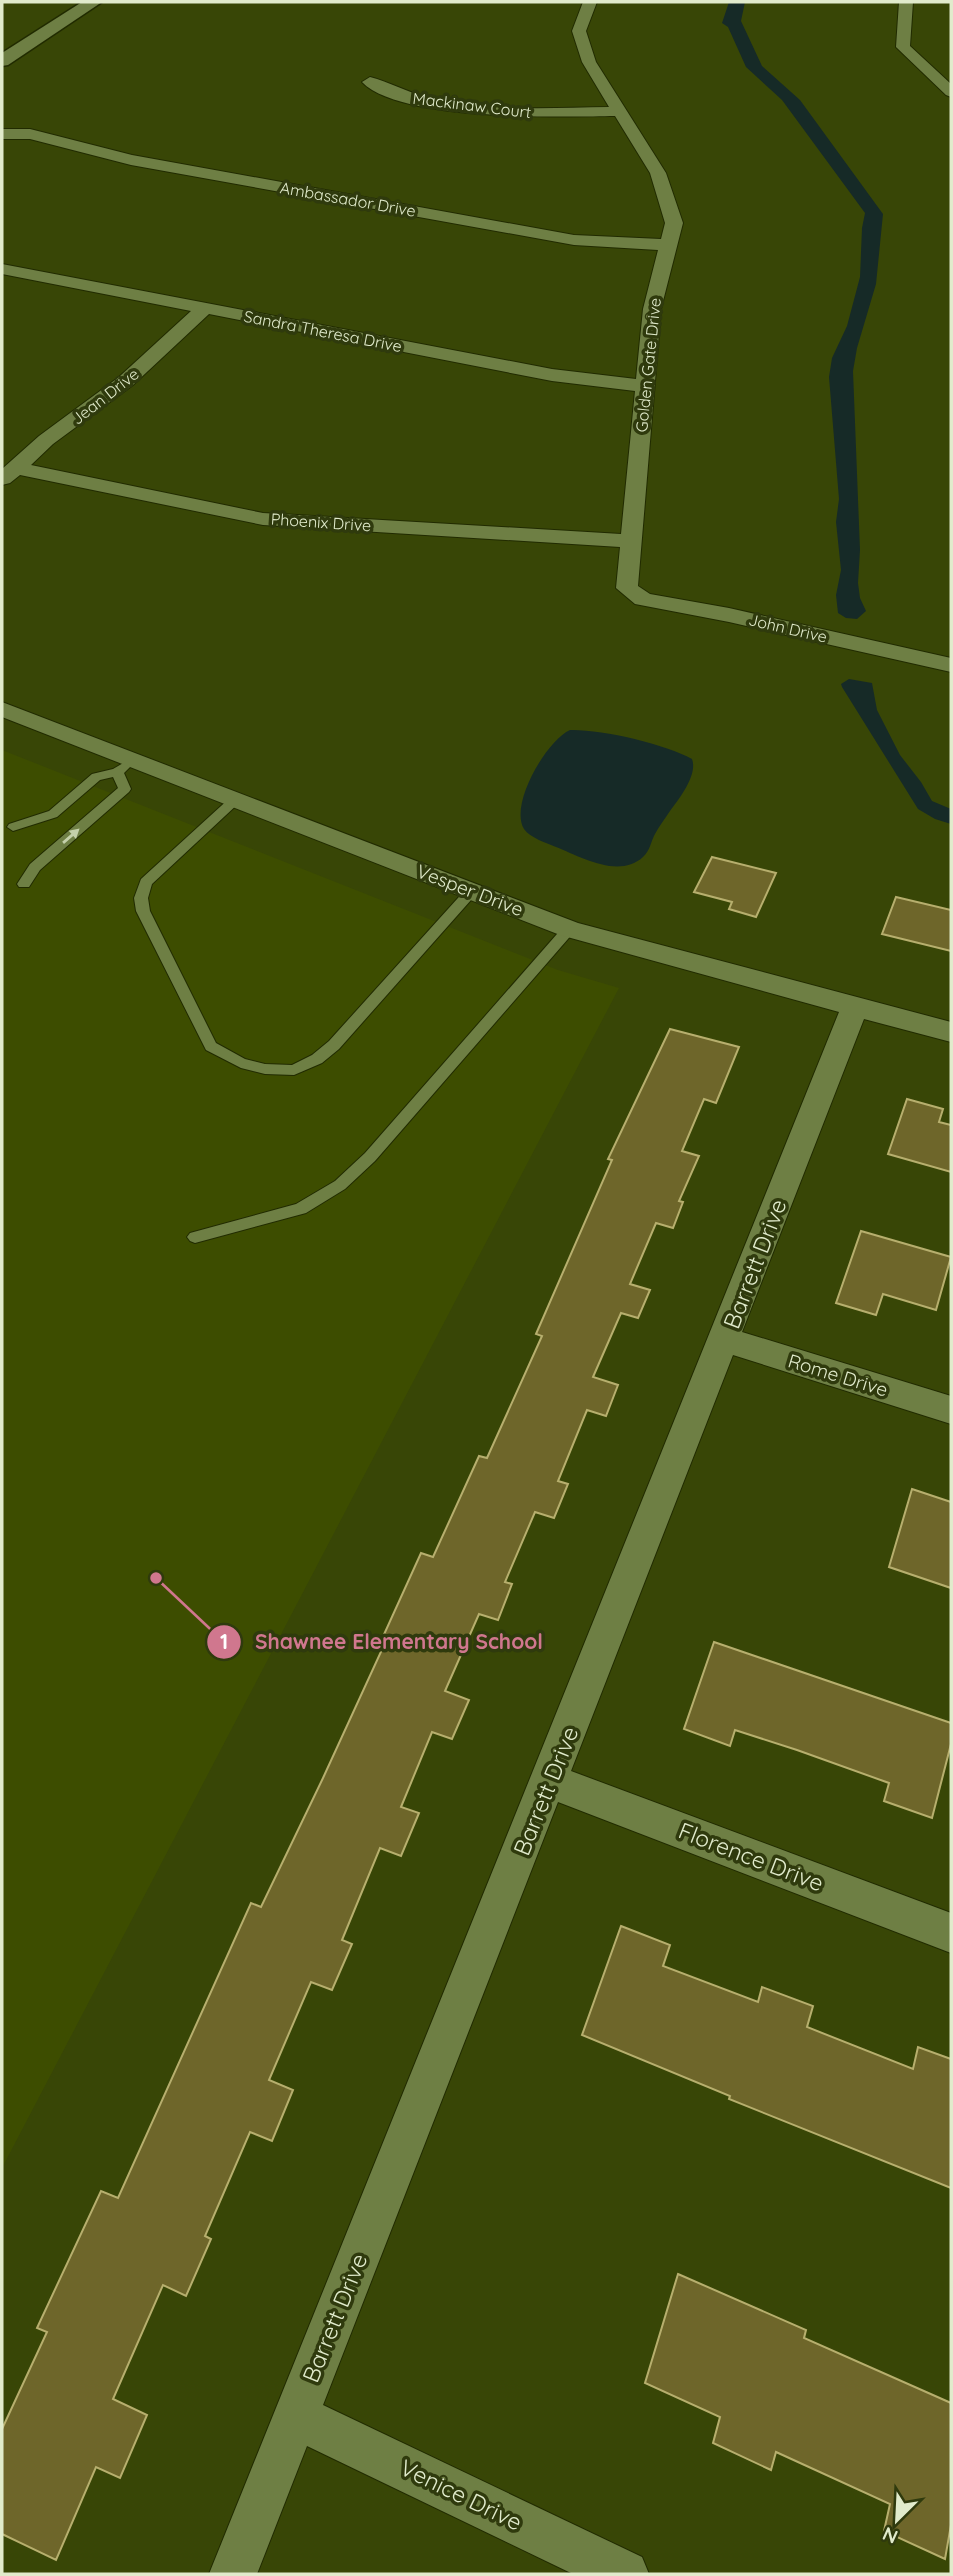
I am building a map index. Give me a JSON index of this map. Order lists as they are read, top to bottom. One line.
{"streets":{"street":["Mackinaw Court","Ambassador Drive","Sandra Theresa Drive","Golden Gate Drive","Jean Drive","Phoenix Drive","John Drive","Vesper Drive","Barrett Drive","Rome Drive","Florence Drive","Venice Drive"]},"crossings":[["Mackinaw Court","Golden Gate Drive"],["Ambassador Drive","Golden Gate Drive"],["Sandra Theresa Drive","Golden Gate Drive"],["Sandra Theresa Drive","Jean Drive"],["Golden Gate Drive","Phoenix Drive"],["Golden Gate Drive","John Drive"],["Jean Drive","Phoenix Drive"],["Vesper Drive","Barrett Drive"],["Barrett Drive","Rome Drive"],["Barrett Drive","Florence Drive"],["Barrett Drive","Venice Drive"]],"places":["Shawnee Elementary School"],"north":"bottom left"}
